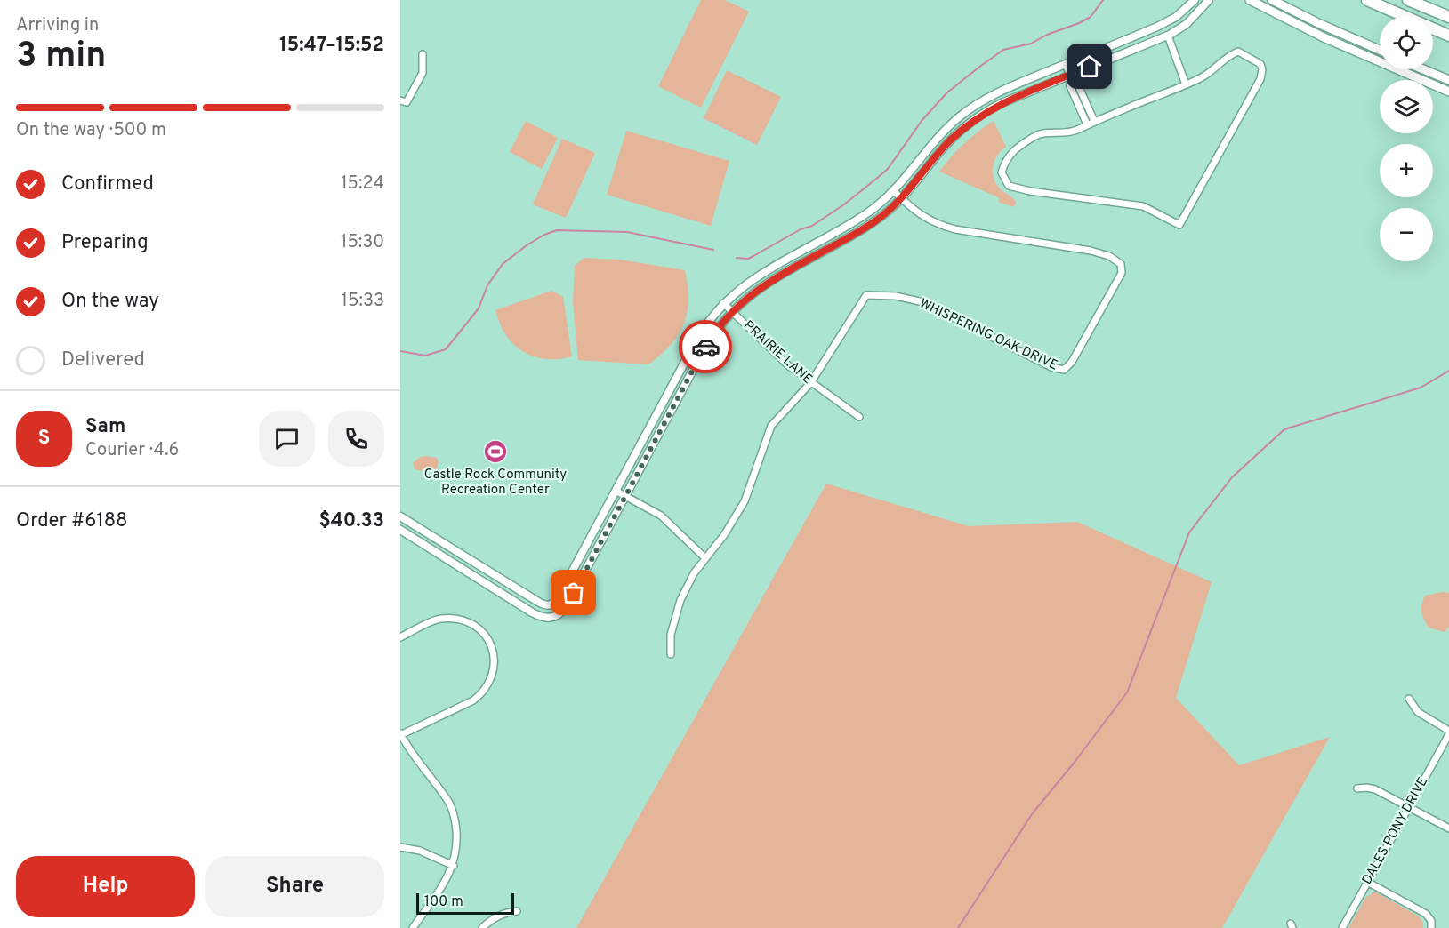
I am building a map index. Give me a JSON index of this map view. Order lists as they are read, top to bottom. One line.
{"streets":{"street":["WHISPERING OAK DRIVE","PRAIRIE LANE","DALES PONY DRIVE"]},"crossings":[["WHISPERING OAK DRIVE","PRAIRIE LANE"]],"places":{"sports":["Castle Rock Community Recreation Center"]},"scale_bar":"100 m","page":{"heading":["3 min","Arriving in","15:47–15:52"],"panel":["Sam","Courier · 4.6","Order #6188","$40.33"],"map_buttons":["+","−"],"bar":"On the way · 500 m","list":[["Confirmed","15:24"],["Preparing","15:30"],["On the way","15:33"],"Delivered"],"round":"S","buttons":["Help","Share"],"scale":"100 m"}}
